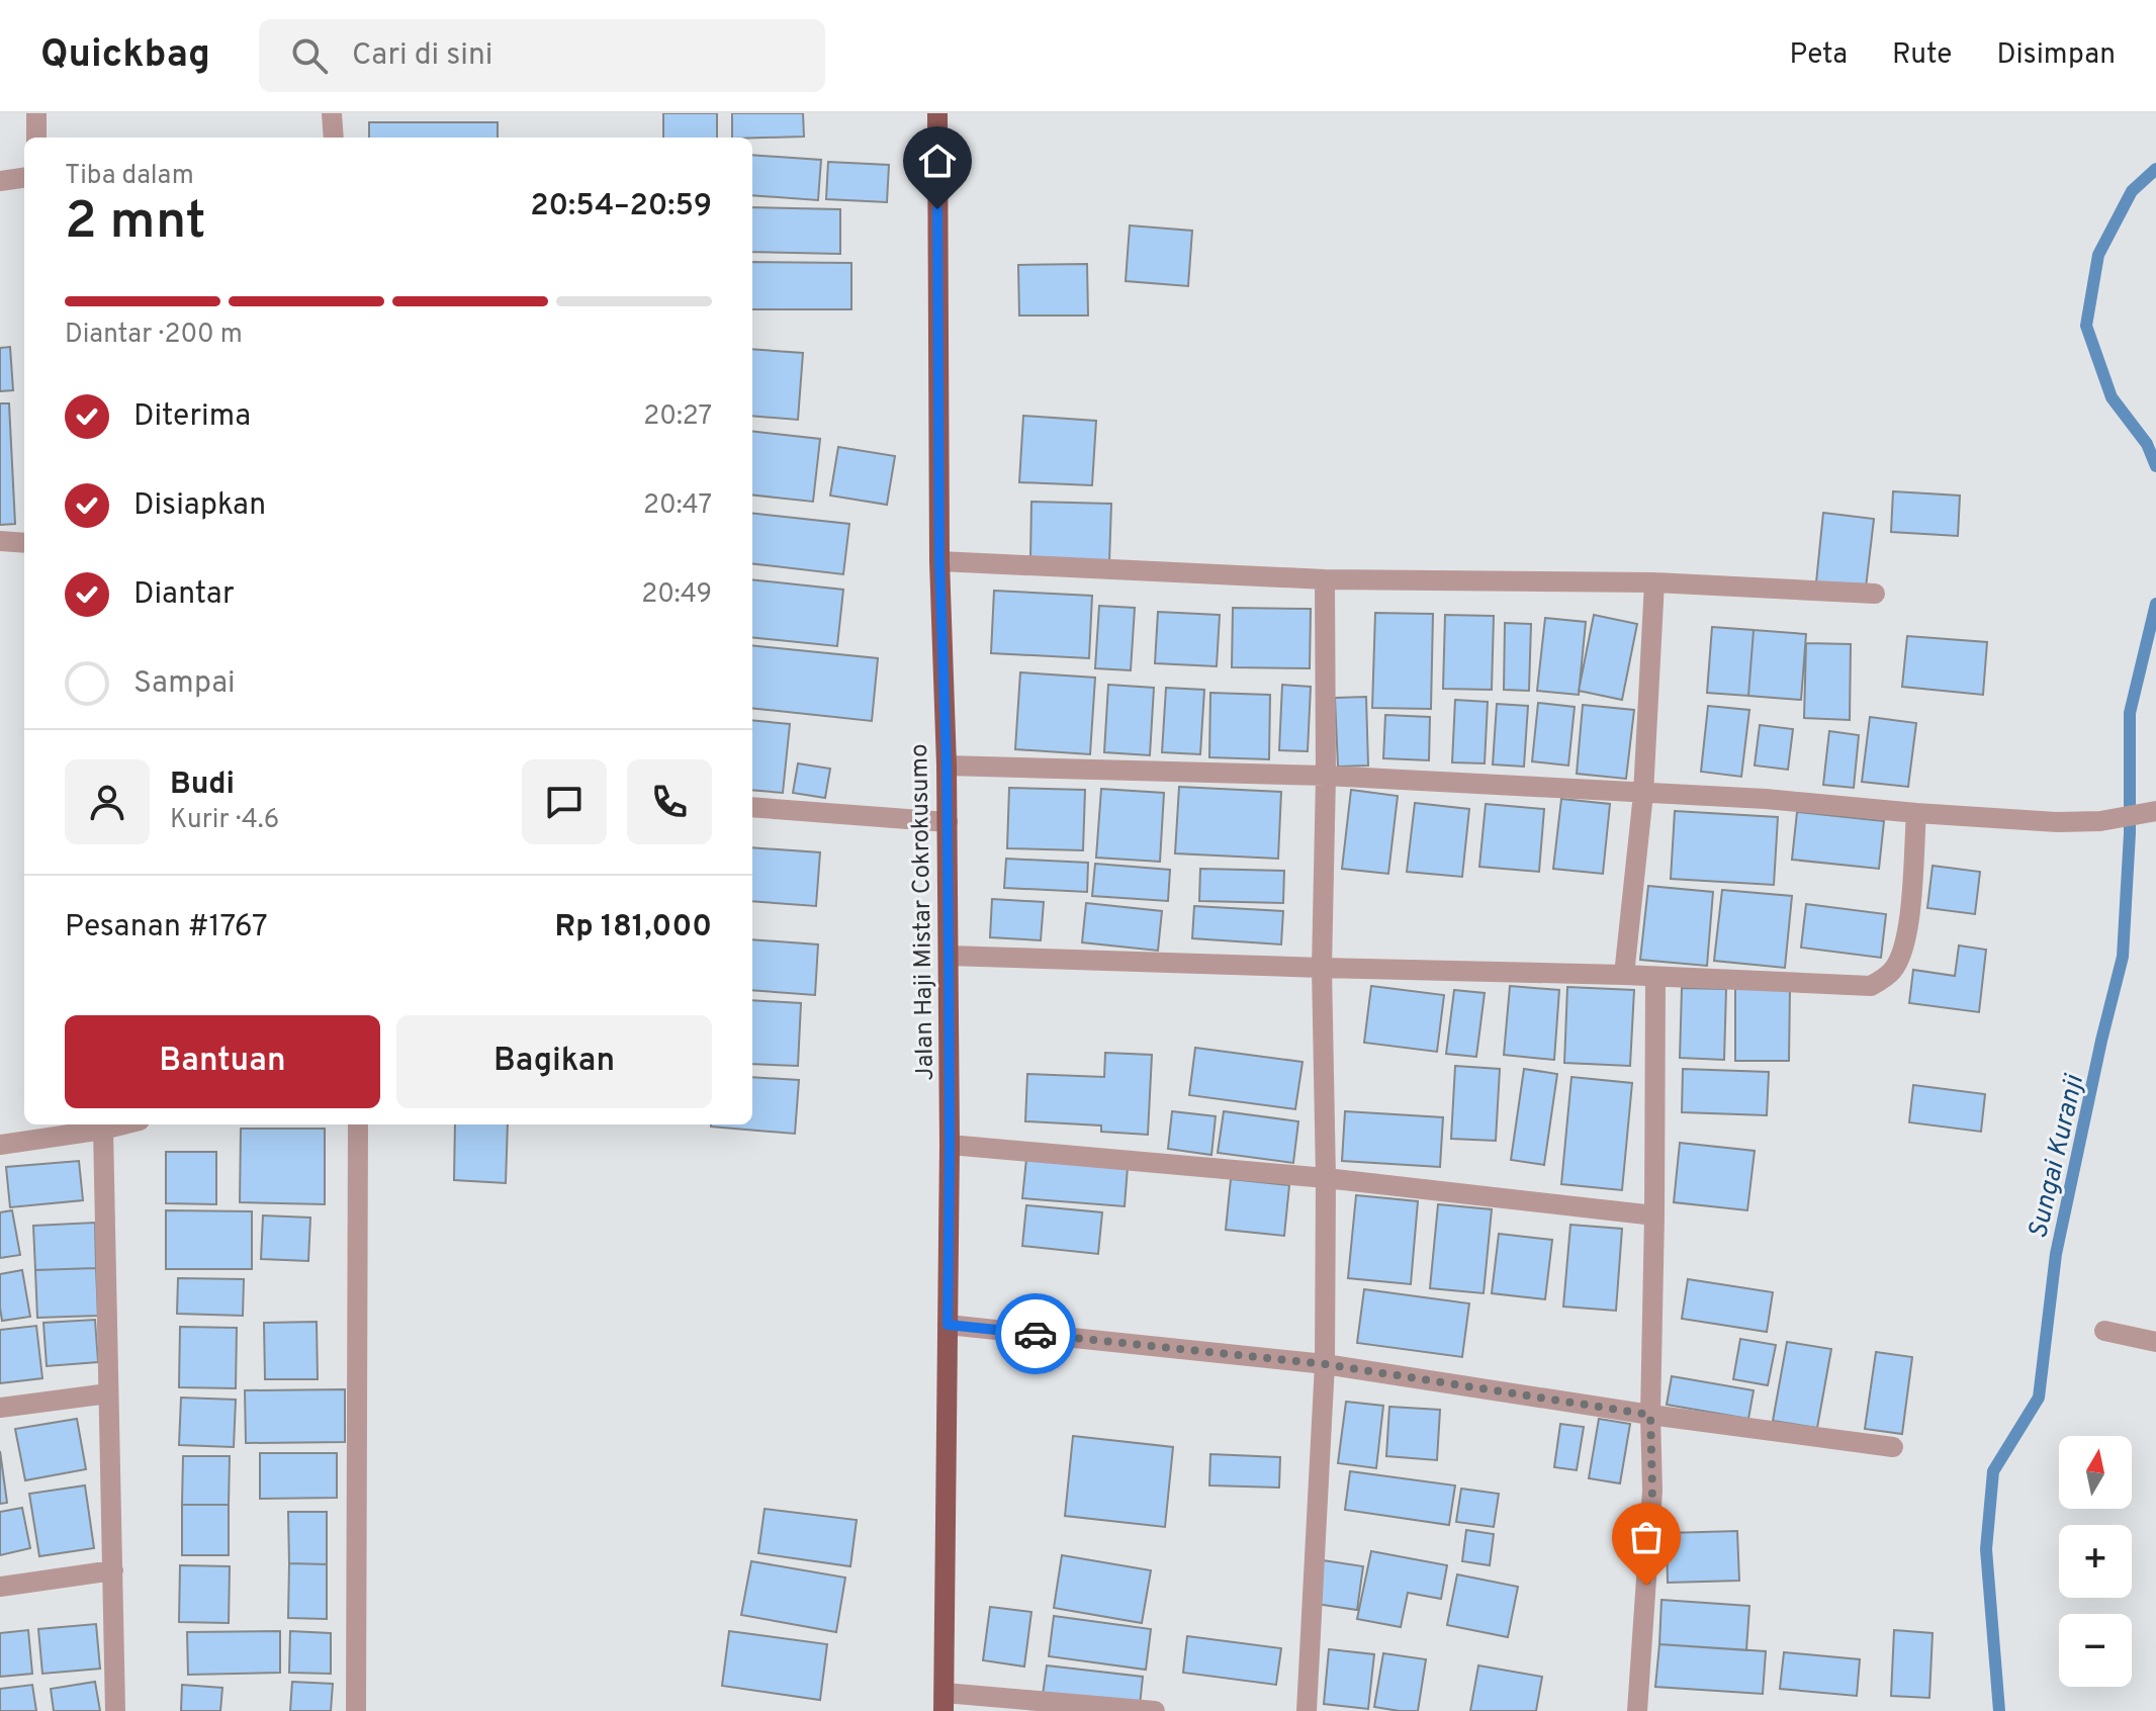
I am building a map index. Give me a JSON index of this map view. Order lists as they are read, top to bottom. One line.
{"streets":{"main road":["Jalan Haji Mistar Cokrokusumo"]},"water":["Sungai Kuranji"],"north":"top","page":{"header":"Quickbag","search":"Cari di sini","nav":["Peta","Rute","Disimpan"],"heading":["2 mnt","Tiba dalam","20:54–20:59"],"panel":["Budi","Kurir · 4.6","Pesanan #1767","Rp 181,000"],"bar":"Diantar · 200 m","list":[["Diterima","20:27"],["Disiapkan","20:47"],["Diantar","20:49"],"Sampai"],"buttons":["Bantuan","Bagikan"],"map_buttons":["+","−"]}}
